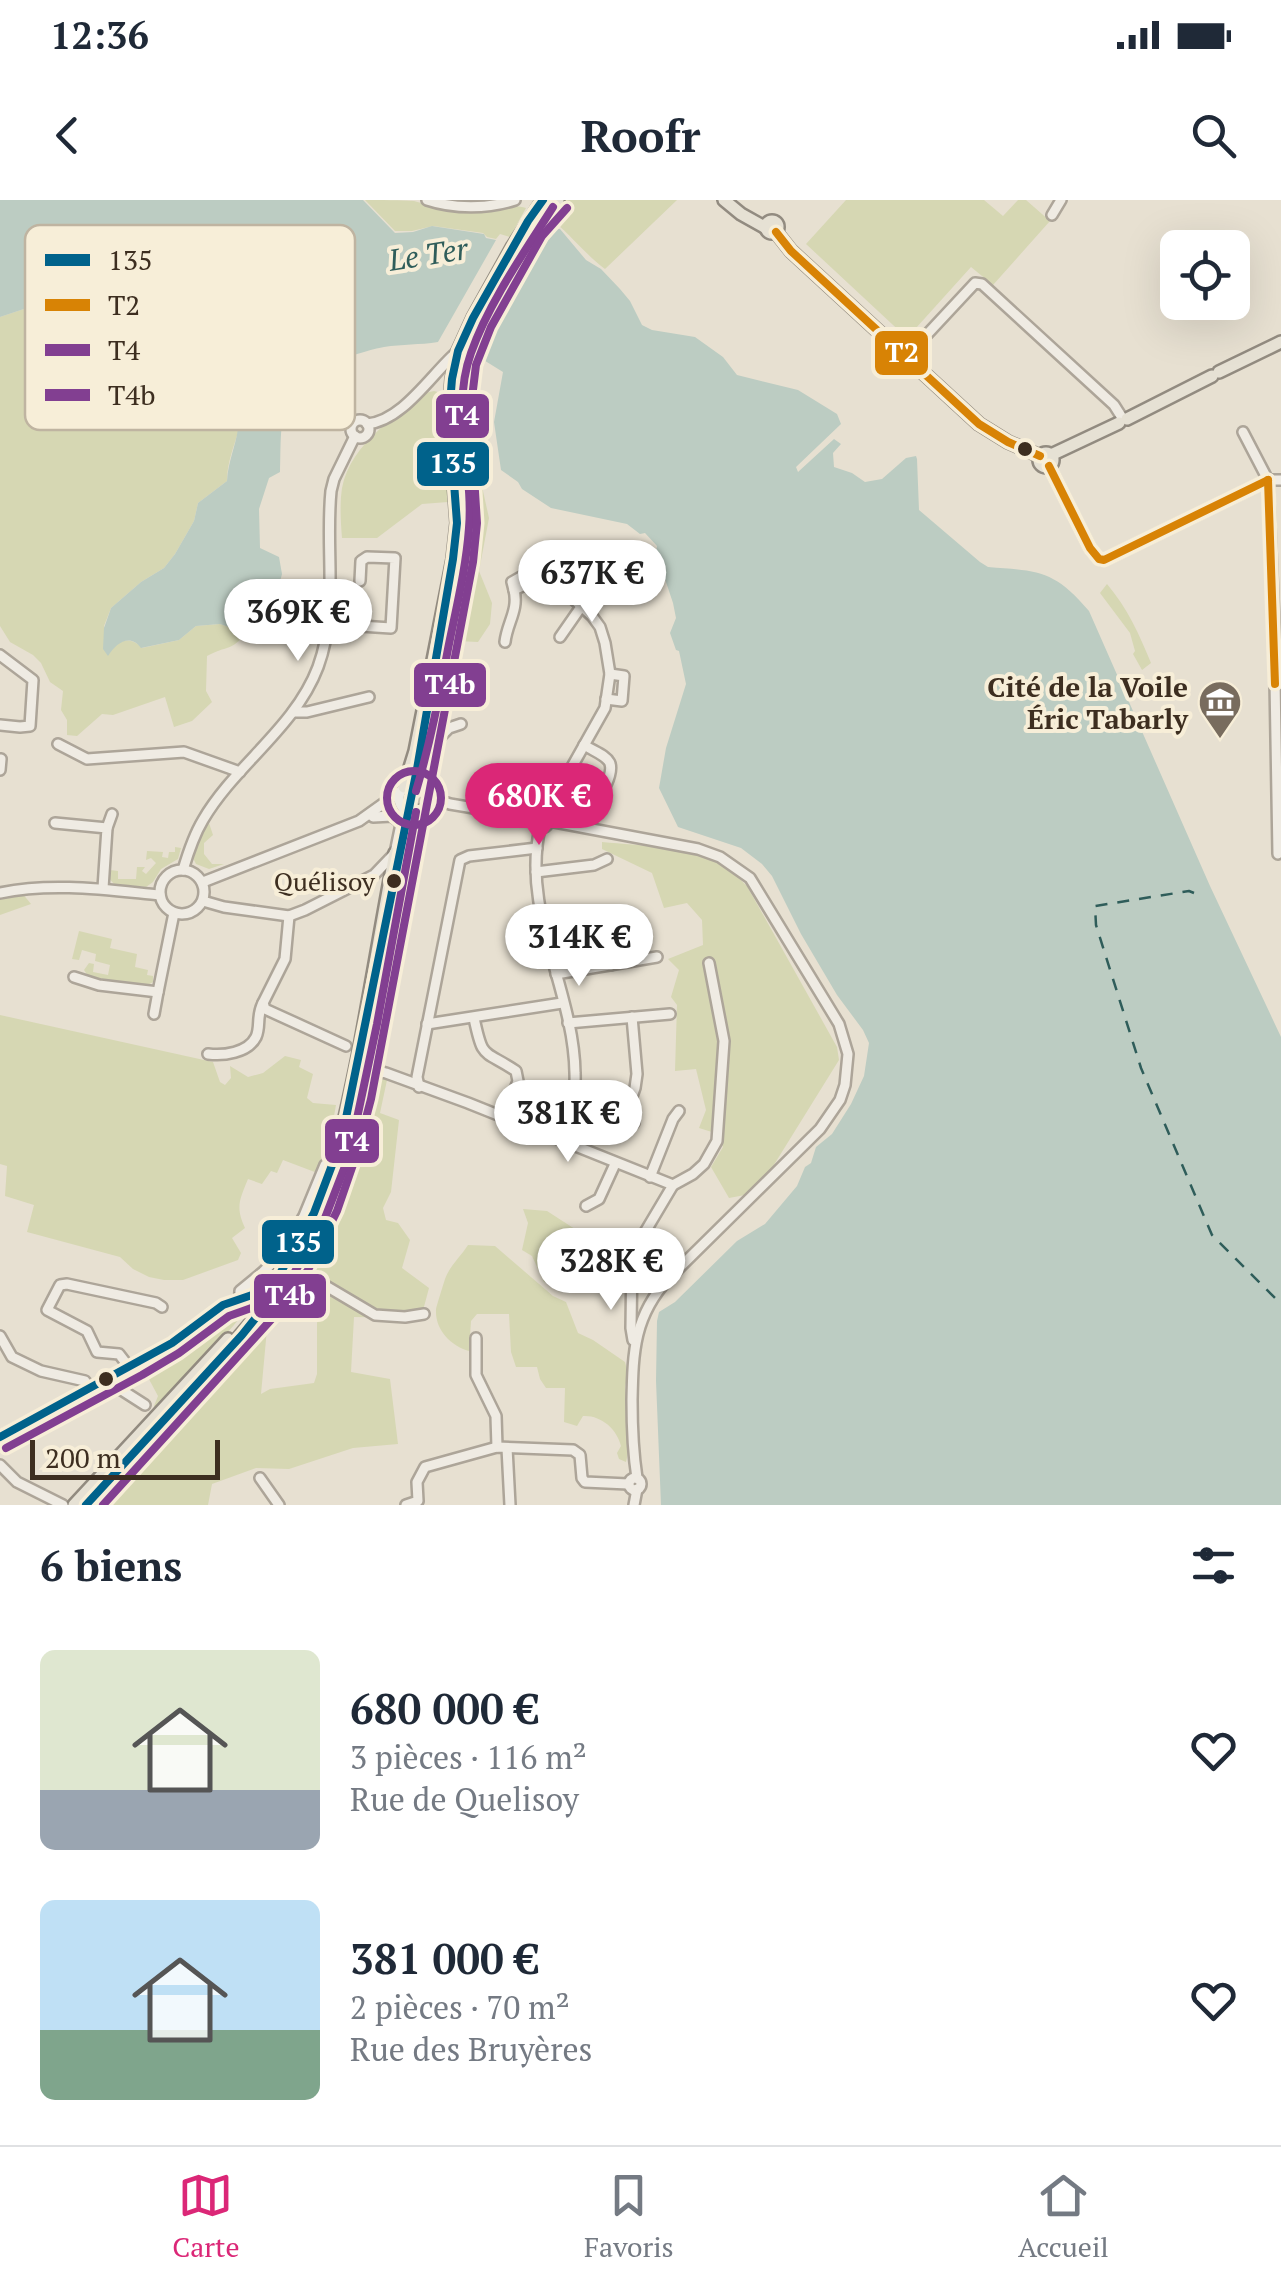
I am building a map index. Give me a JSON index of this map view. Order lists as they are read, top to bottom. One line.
{"water":["Le Ter"],"places":{"museum":["Cité de la Voile Éric Tabarly"],"other":["Quélisoy"]},"lines":["transit line 135","transit line T4","transit line T4b","transit line T2"],"legend":["135","T2","T4","T4b"],"scale_bar":"200 m","page":{"status":"12:36","header":"Roofr","price":["637K €","369K €","680K €","314K €","381K €","328K €"],"scale":"200 m","heading":"6 biens","list":[{"name":"680 000 €","note":"3 pièces · 116 m² · Rue de Quelisoy"},{"name":"381 000 €","note":"2 pièces · 70 m² · Rue des Bruyères"}],"tabs":["Carte","Favoris","Accueil"]}}
